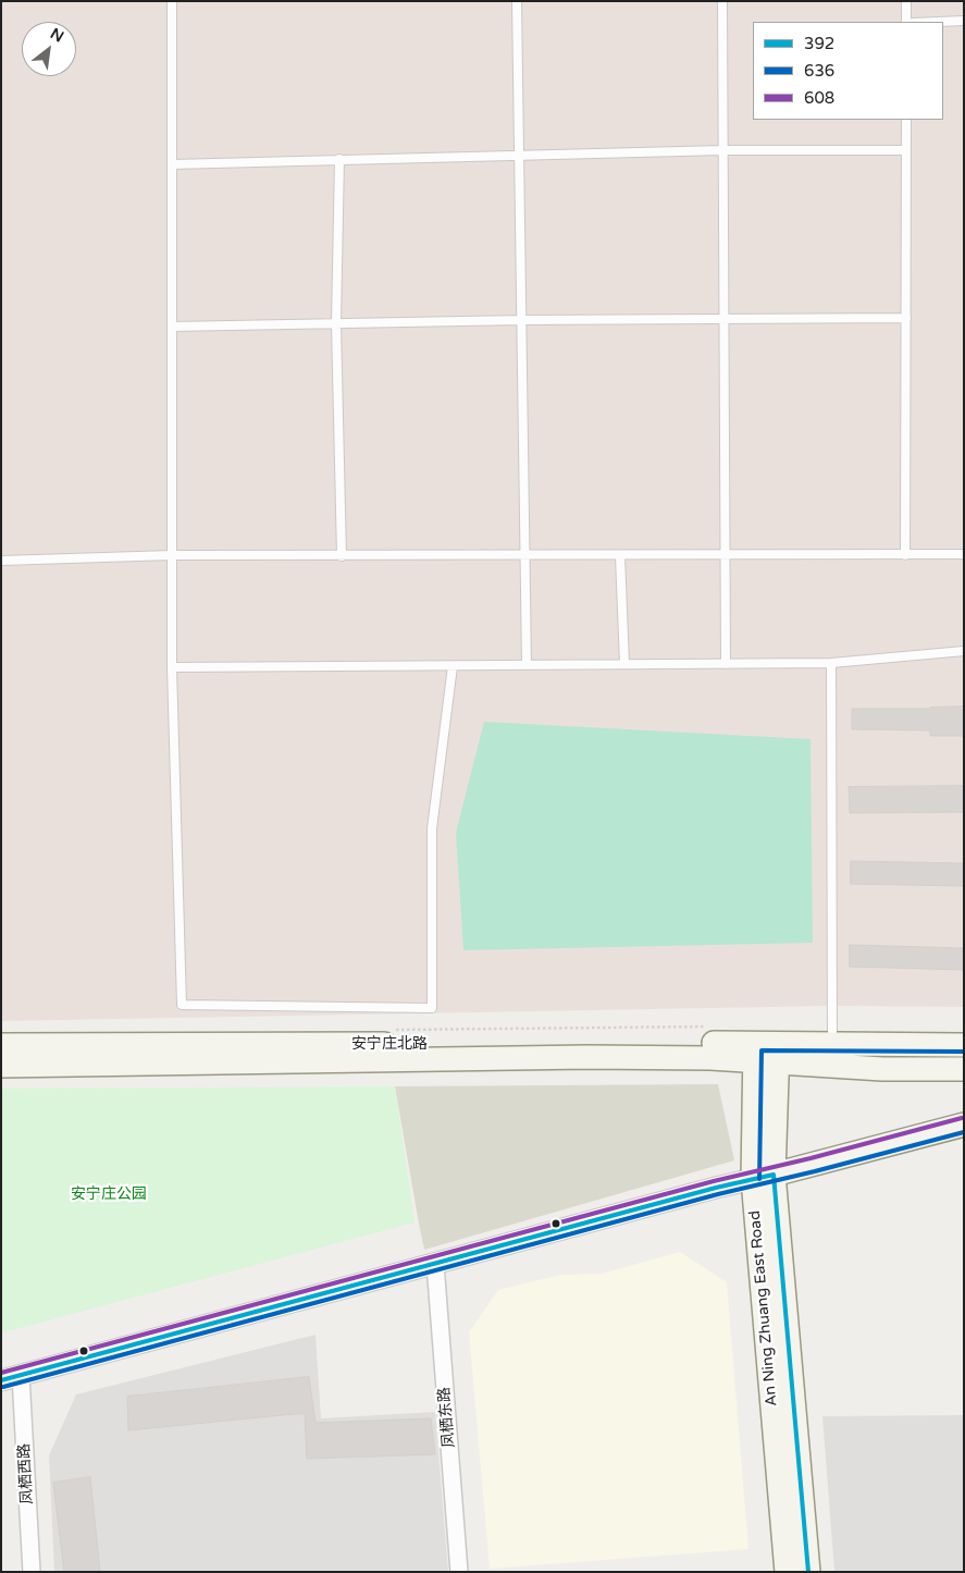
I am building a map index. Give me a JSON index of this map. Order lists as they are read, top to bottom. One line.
{"streets":{"main road":["安宁庄北路","An Ning Zhuang East Road"],"street":["凤栖东路","凤栖西路"]},"crossings":[["安宁庄北路","An Ning Zhuang East Road"]],"parks":["安宁庄公园"],"lines":["transit line 636","transit line 608","transit line 392"],"legend":["392","636","608"],"north":"top right"}
